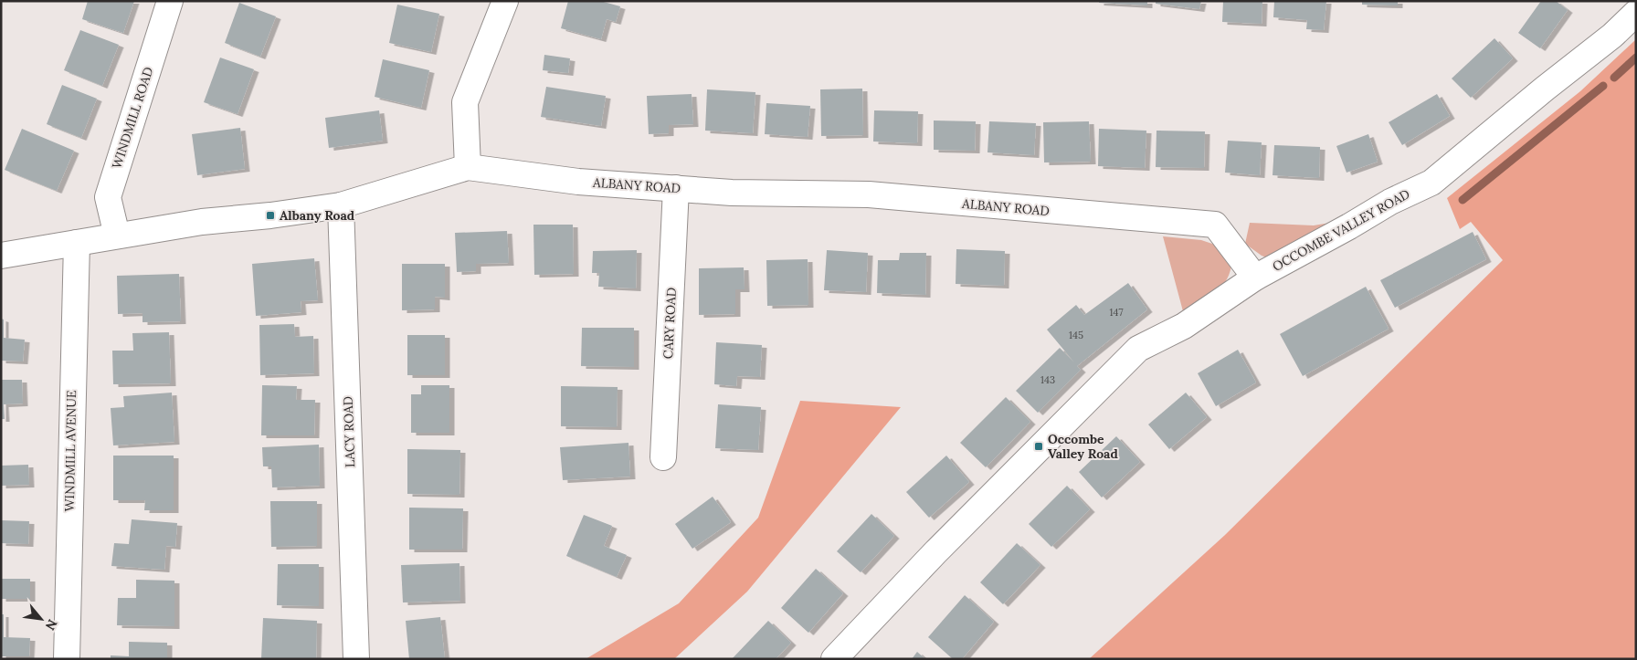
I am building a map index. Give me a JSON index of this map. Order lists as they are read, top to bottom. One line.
{"streets":{"street":["WINDMILL ROAD","ALBANY ROAD","OCCOMBE VALLEY ROAD","CARY ROAD","LACY ROAD","WINDMILL AVENUE"]},"crossings":[["WINDMILL ROAD","ALBANY ROAD"],["ALBANY ROAD","OCCOMBE VALLEY ROAD"],["ALBANY ROAD","CARY ROAD"],["ALBANY ROAD","LACY ROAD"],["ALBANY ROAD","WINDMILL AVENUE"]],"places":{"transit":["Albany Road","Occombe Valley Road"]},"house_numbers":["147","145","143"],"north":"bottom right"}
